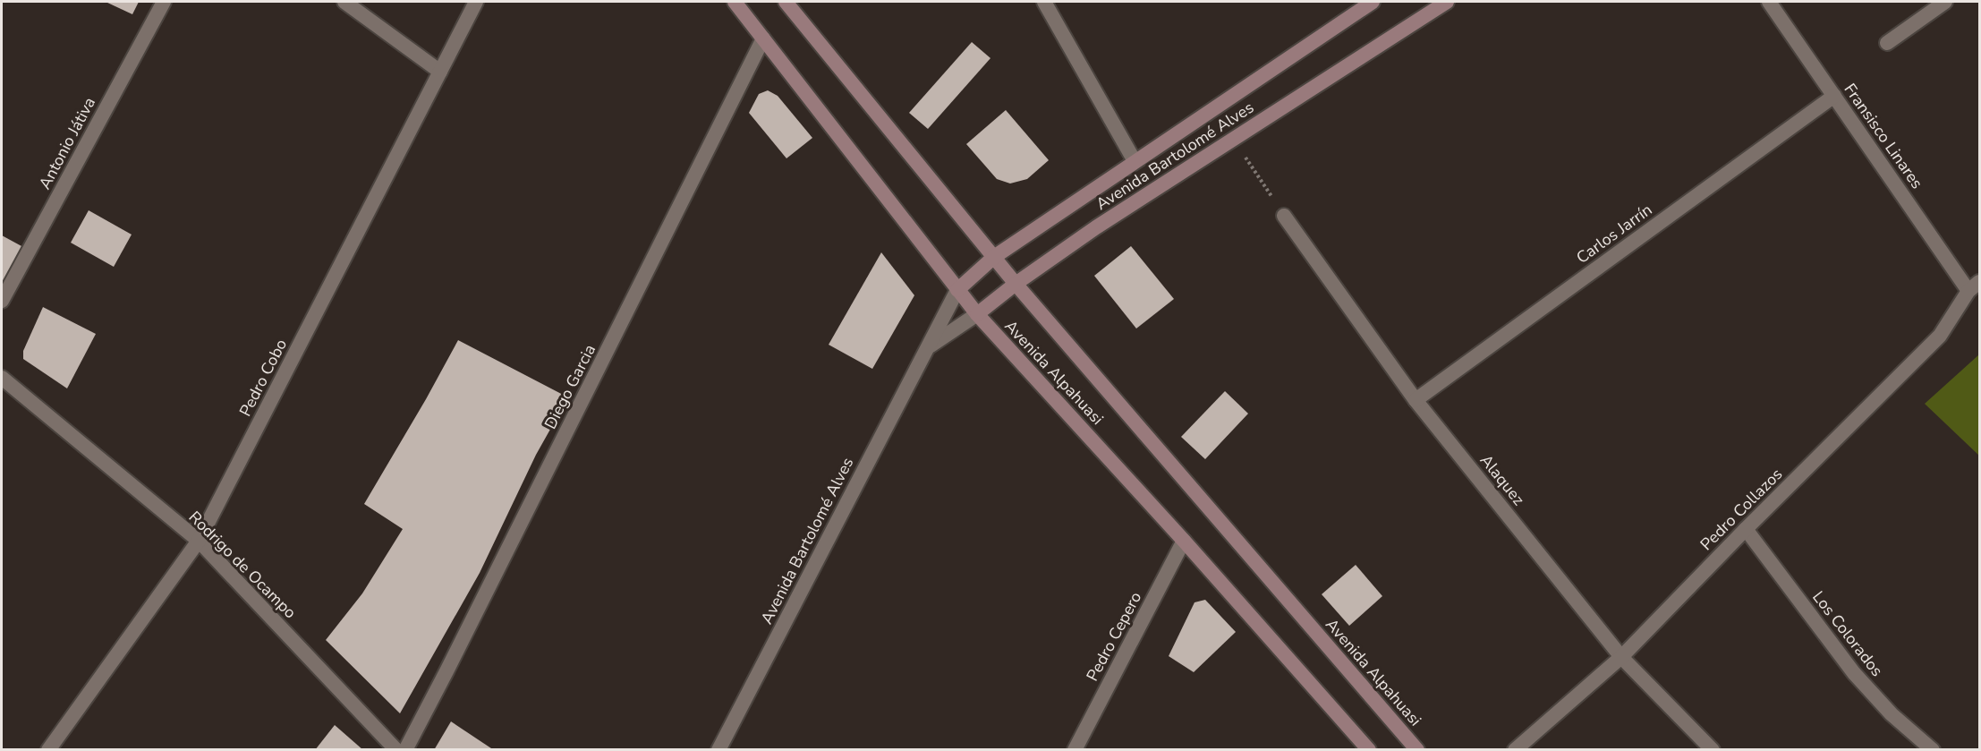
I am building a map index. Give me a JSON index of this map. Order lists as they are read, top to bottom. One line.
{"streets":{"main road":["Avenida Bartolomé Alves","Avenida Alpahuasi"],"street":["Fransisco Linares","Antonio Játiva","Carlos Jarrín","Pedro Cobo","Diego Garcia","Alaquez","Pedro Collazos","Rodrigo de Ocampo","Los Colorados","Pedro Cepero"]},"crossings":[["Fransisco Linares","Carlos Jarrín"],["Fransisco Linares","Pedro Collazos"],["Avenida Bartolomé Alves","Avenida Alpahuasi"],["Carlos Jarrín","Alaquez"],["Avenida Alpahuasi","Diego Garcia"],["Avenida Alpahuasi","Pedro Cepero"],["Pedro Cobo","Rodrigo de Ocampo"],["Alaquez","Pedro Collazos"],["Pedro Collazos","Los Colorados"]]}
